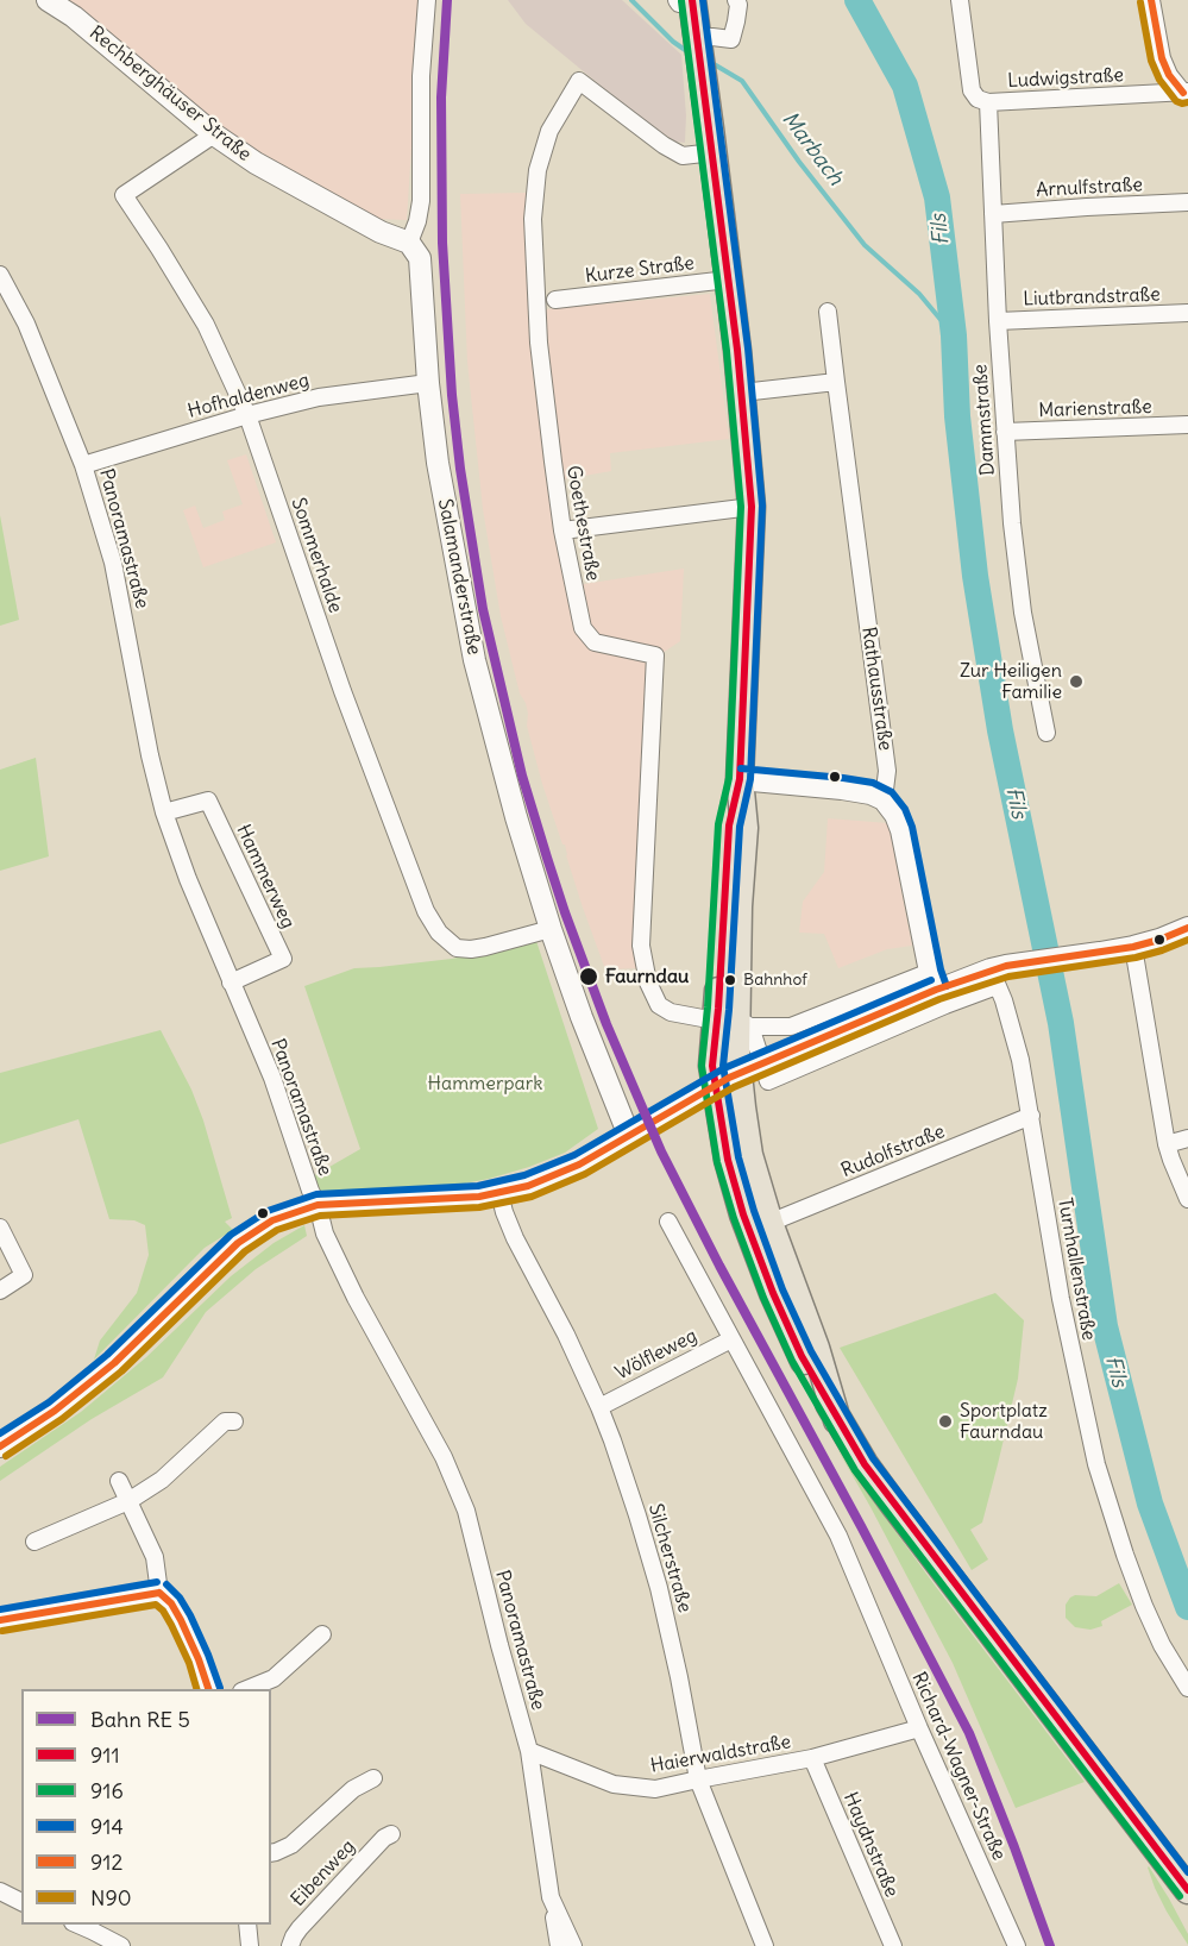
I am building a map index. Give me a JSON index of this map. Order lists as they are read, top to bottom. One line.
{"streets":{"street":["Ludwigstraße","Rechberghäuser Straße","Arnulfstraße","Kurze Straße","Liutbrandstraße","Hofhaldenweg","Marienstraße","Dammstraße","Goethestraße","Panoramastraße","Sommerhalde","Salamanderstraße","Rathausstraße","Hammerweg","Rudolfstraße","Turnhallenstraße","Wölfleweg","Silcherstraße","Haierwaldstraße","Richard-Wagner-Straße","Haydnstraße","Eibenweg"]},"crossings":[["Ludwigstraße","Dammstraße"],["Rechberghäuser Straße","Sommerhalde"],["Rechberghäuser Straße","Salamanderstraße"],["Arnulfstraße","Dammstraße"],["Liutbrandstraße","Dammstraße"],["Hofhaldenweg","Panoramastraße"],["Hofhaldenweg","Sommerhalde"],["Hofhaldenweg","Salamanderstraße"],["Marienstraße","Dammstraße"],["Panoramastraße","Hammerweg"],["Panoramastraße","Haierwaldstraße"],["Sommerhalde","Salamanderstraße"],["Rudolfstraße","Turnhallenstraße"],["Wölfleweg","Silcherstraße"],["Wölfleweg","Richard-Wagner-Straße"],["Silcherstraße","Haierwaldstraße"],["Haierwaldstraße","Richard-Wagner-Straße"],["Haierwaldstraße","Haydnstraße"]],"water":["Marbach","Fils"],"parks":["Hammerpark"],"places":["Zur Heiligen Familie","Faurndau","Bahnhof","Sportplatz Faurndau"],"lines":["transit line 911","transit line 914","transit line 912","transit line 916","transit line N90"],"legend":["Bahn RE 5","911","916","914","912","N90"]}
